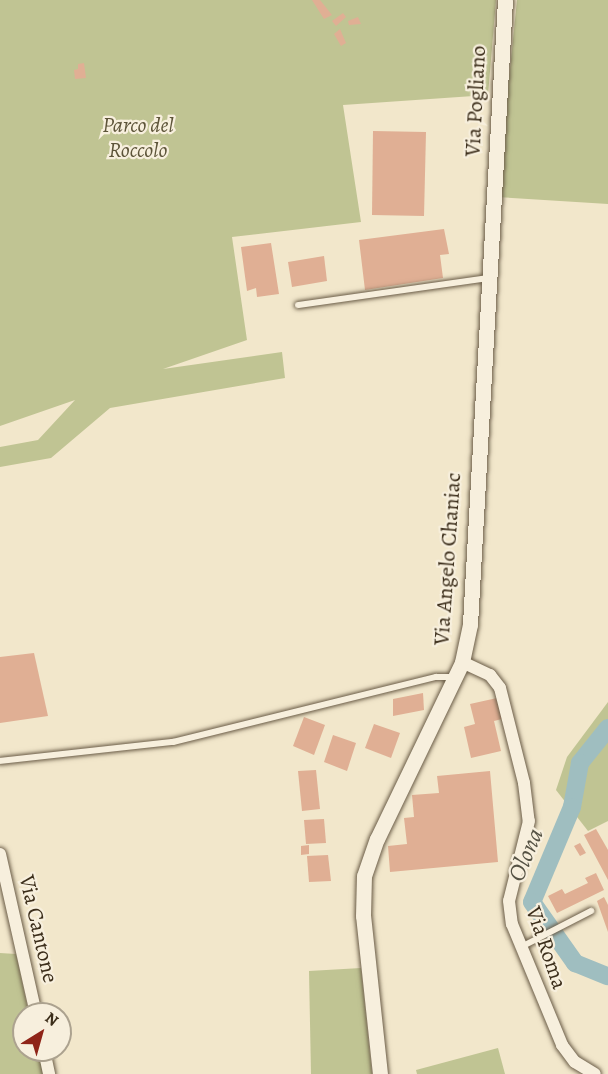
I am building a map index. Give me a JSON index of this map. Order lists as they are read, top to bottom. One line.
{"streets":{"street":["Via Pogliano","Via Angelo Chaniac","Via Cantone","Via Roma"]},"crossings":[["Via Pogliano","Via Angelo Chaniac"],["Via Angelo Chaniac","Via Roma"]],"water":["Olona"],"parks":["Parco del Roccolo"],"north":"top right"}
